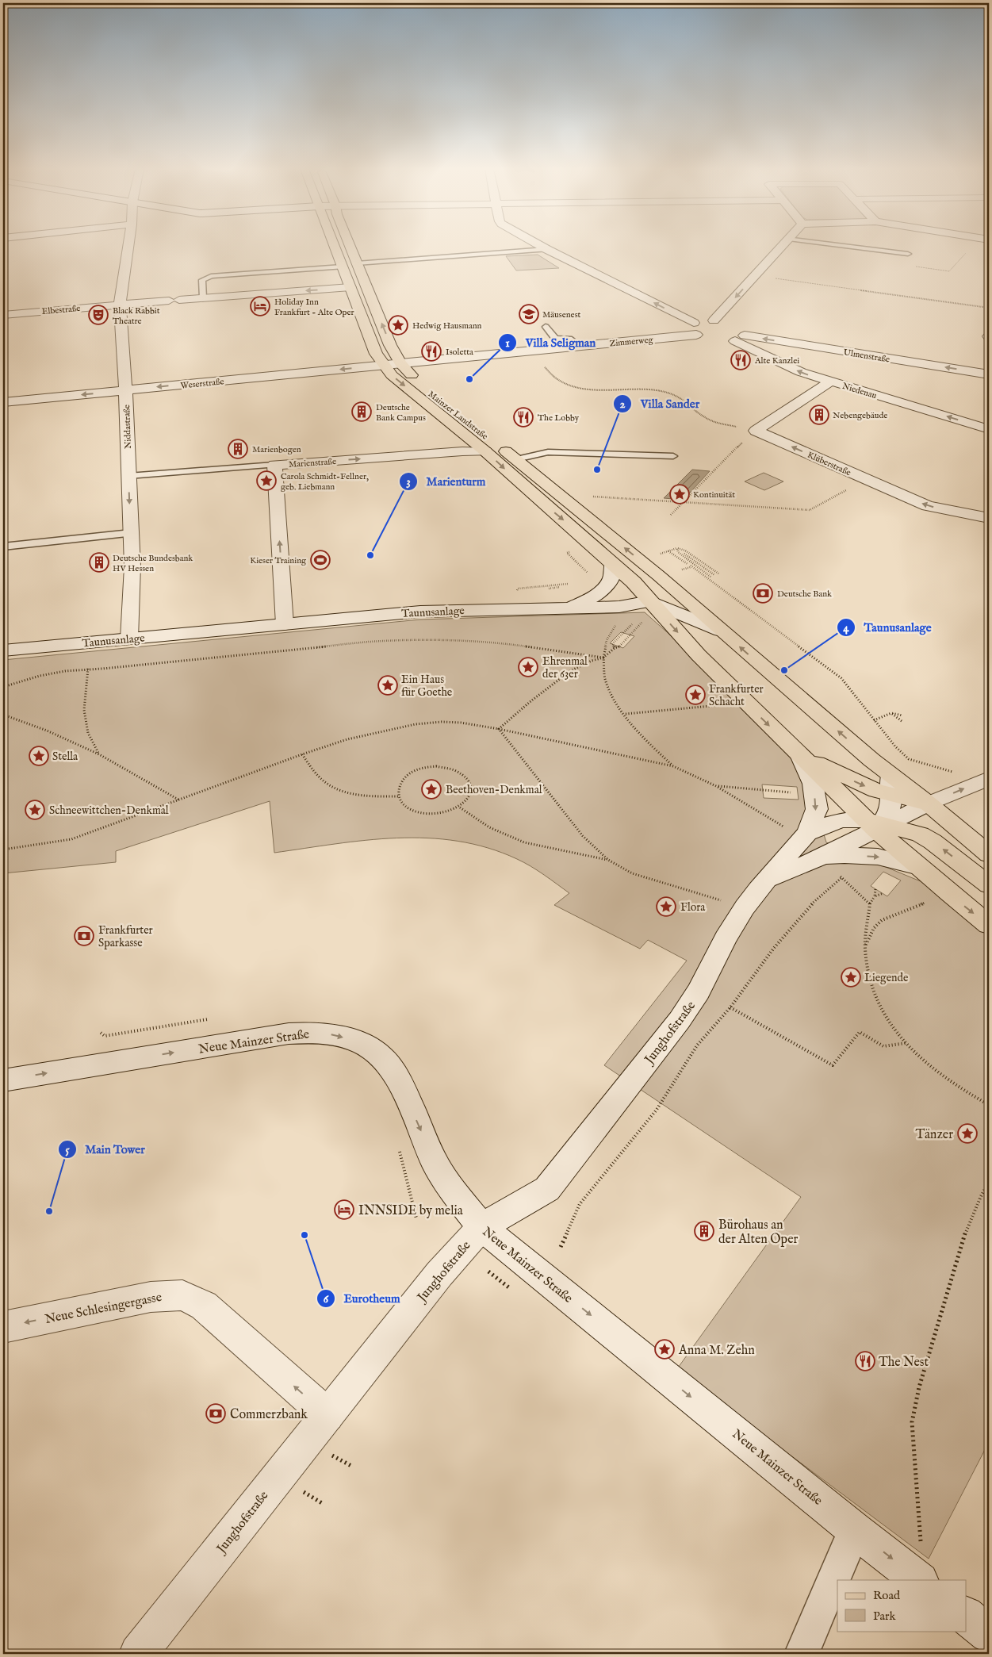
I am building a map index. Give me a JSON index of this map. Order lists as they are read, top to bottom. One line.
{"streets":{"main road":["Mainzer Landstraße"],"street":["Elbestraße","Zimmerweg","Ulmenstraße","Weserstraße","Niedenau","Niddastraße","Marienstraße","Klüberstraße","Taunusanlage","Junghofstraße","Neue Mainzer Straße","Neue Schlesingergasse"]},"crossings":[["Elbestraße","Niddastraße"],["Zimmerweg","Weserstraße"],["Zimmerweg","Mainzer Landstraße"],["Ulmenstraße","Niedenau"],["Weserstraße","Mainzer Landstraße"],["Weserstraße","Niddastraße"],["Mainzer Landstraße","Marienstraße"],["Mainzer Landstraße","Taunusanlage"],["Niddastraße","Taunusanlage"],["Marienstraße","Taunusanlage"],["Junghofstraße","Neue Mainzer Straße"],["Junghofstraße","Neue Schlesingergasse"]],"one_way":["Ulmenstraße","Niedenau","Klüberstraße","Neue Mainzer Straße","Neue Schlesingergasse"],"places":{"hotel":["Holiday Inn Frankfurt - Alte Oper","INNSIDE by melia"],"school or university":["Mäusenest"],"theatre":["Black Rabbit Theatre"],"place":["Hedwig Hausmann","Carola Schmidt-Fellner, geb. Liebmann","Kontinuität","Ehrenmal der 63er","Ein Haus für Goethe","Frankfurter Schacht","Stella","Beethoven-Denkmal","Schneewittchen-Denkmal","Flora","Liegende","Tänzer","Anna M. Zehn"],"restaurant":["Isoletta","Alte Kanzlei","The Lobby","The Nest"],"other":["Villa Seligman","Villa Sander","Marienturm","Taunusanlage","Main Tower","Eurotheum"],"building":["Deutsche Bank Campus","Nebengebäude","Marienbogen","Deutsche Bundesbank HV Hessen","Bürohaus an der Alten Oper"],"sports":["Kieser Training"],"bank":["Deutsche Bank","Frankfurter Sparkasse","Commerzbank"]},"legend":["Road","Park"]}
